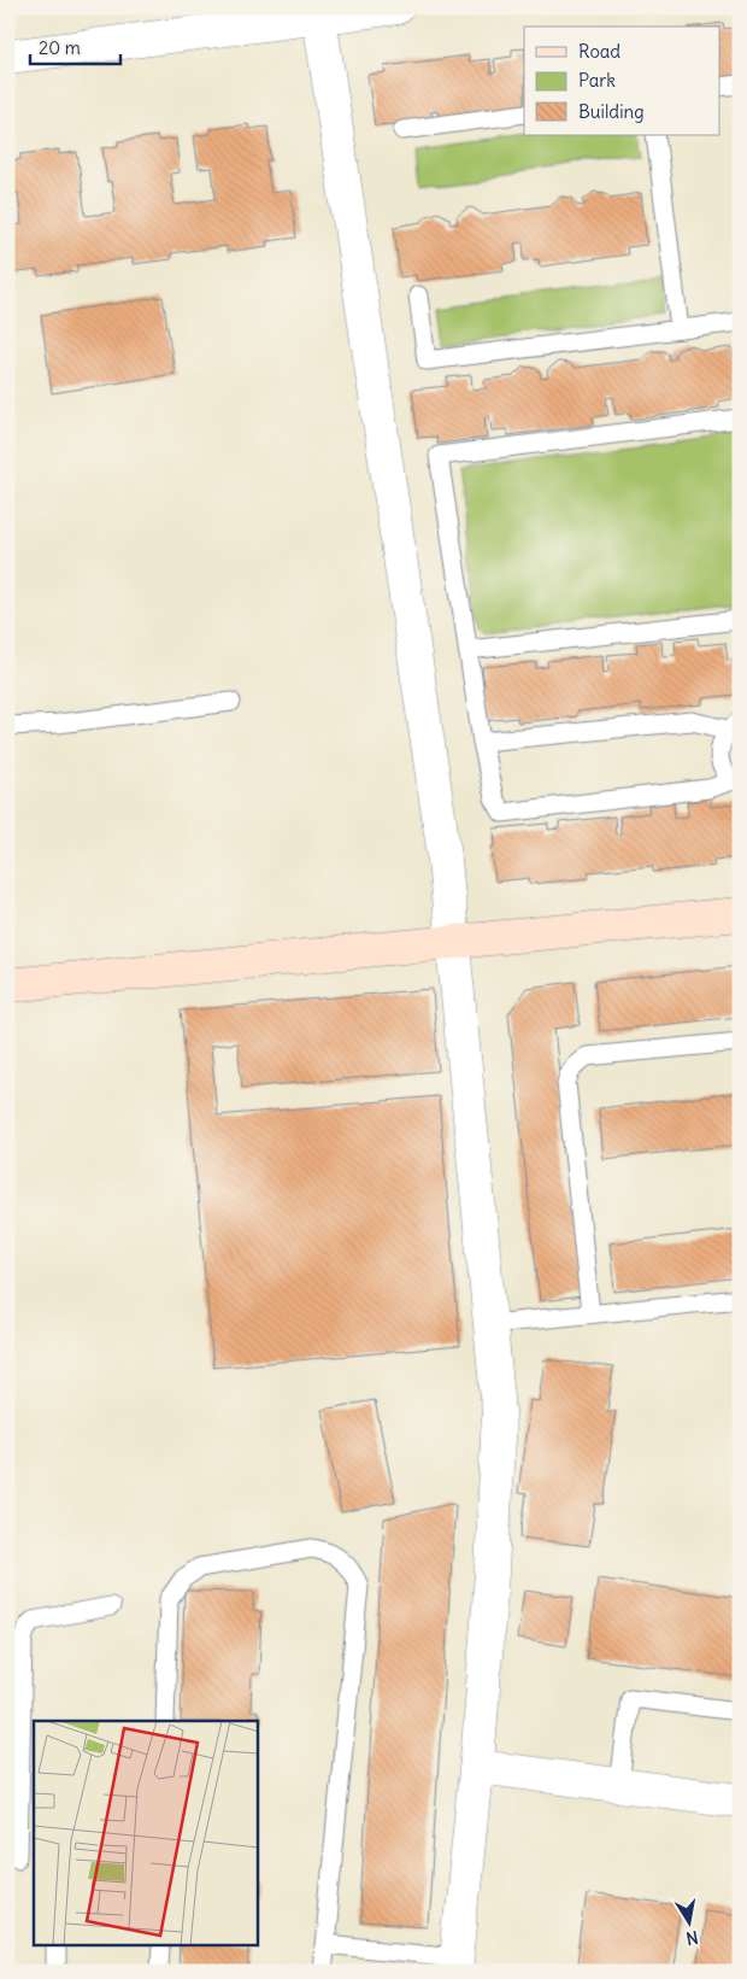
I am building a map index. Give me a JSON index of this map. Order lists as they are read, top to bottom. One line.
{"legend":["Road","Park","Building"],"scale_bar":"20 m","north":"bottom"}
